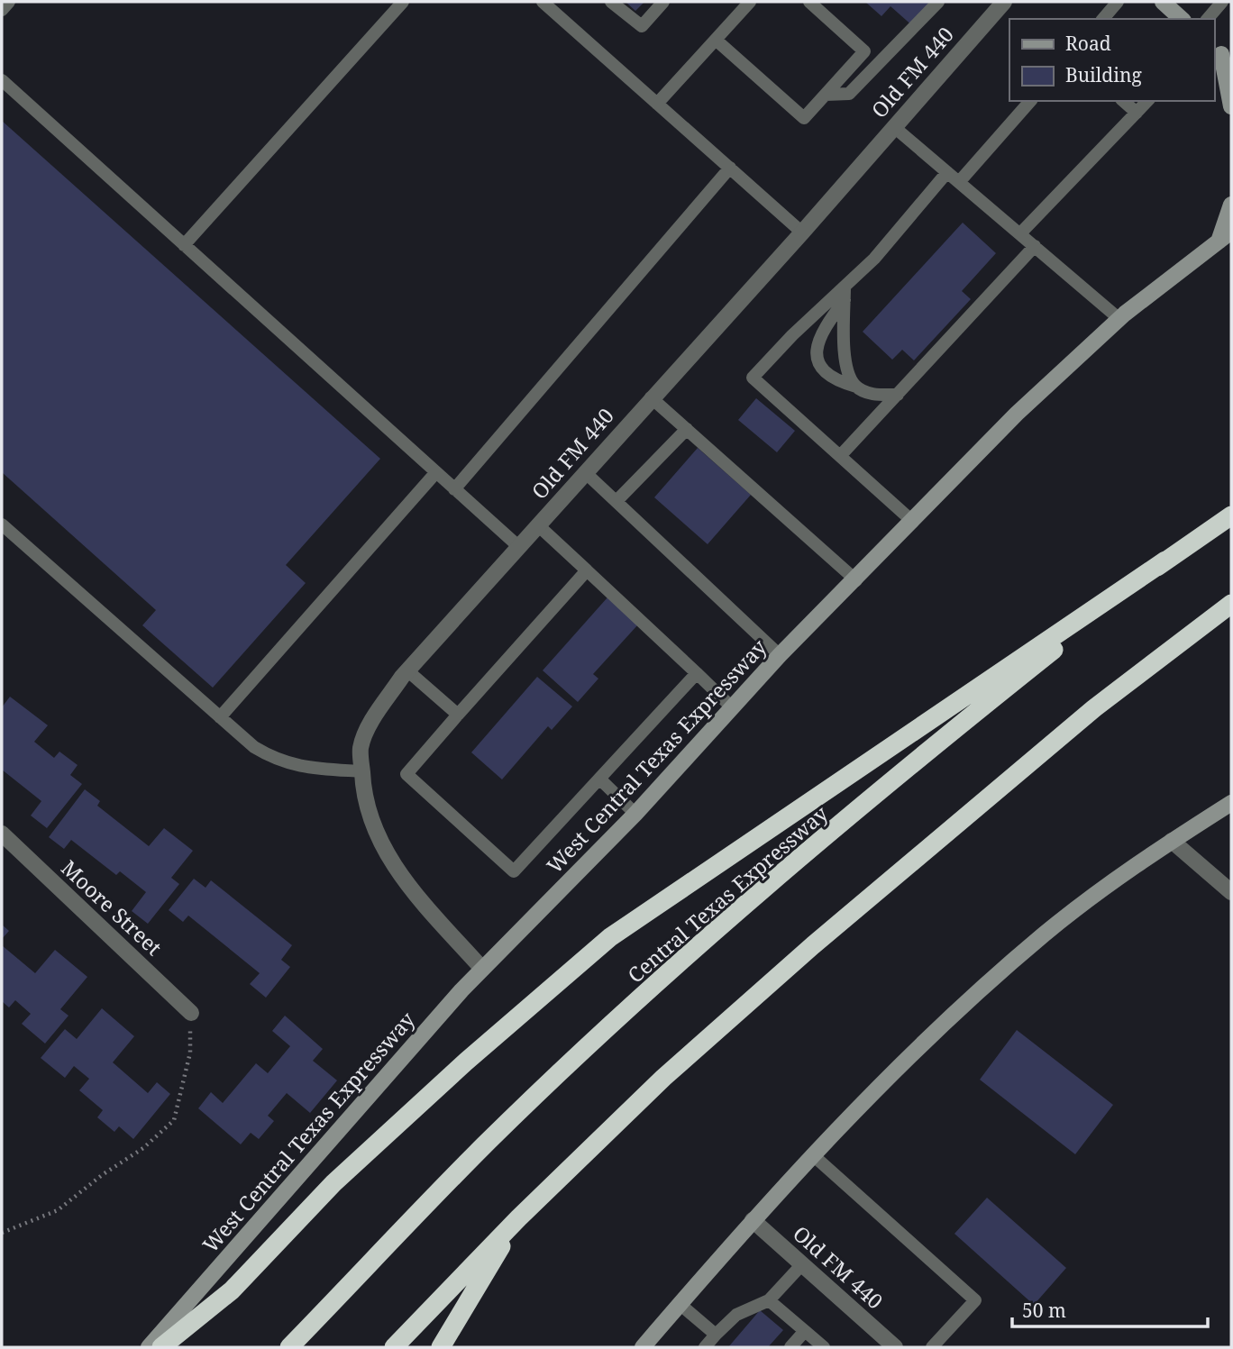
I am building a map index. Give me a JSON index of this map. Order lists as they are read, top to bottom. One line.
{"streets":{"highway":["Central Texas Expressway"],"main road":["West Central Texas Expressway"],"street":["Old FM 440","Moore Street"]},"crossings":[["Old FM 440","West Central Texas Expressway"]],"legend":["Road","Building"],"scale_bar":"50 m"}
